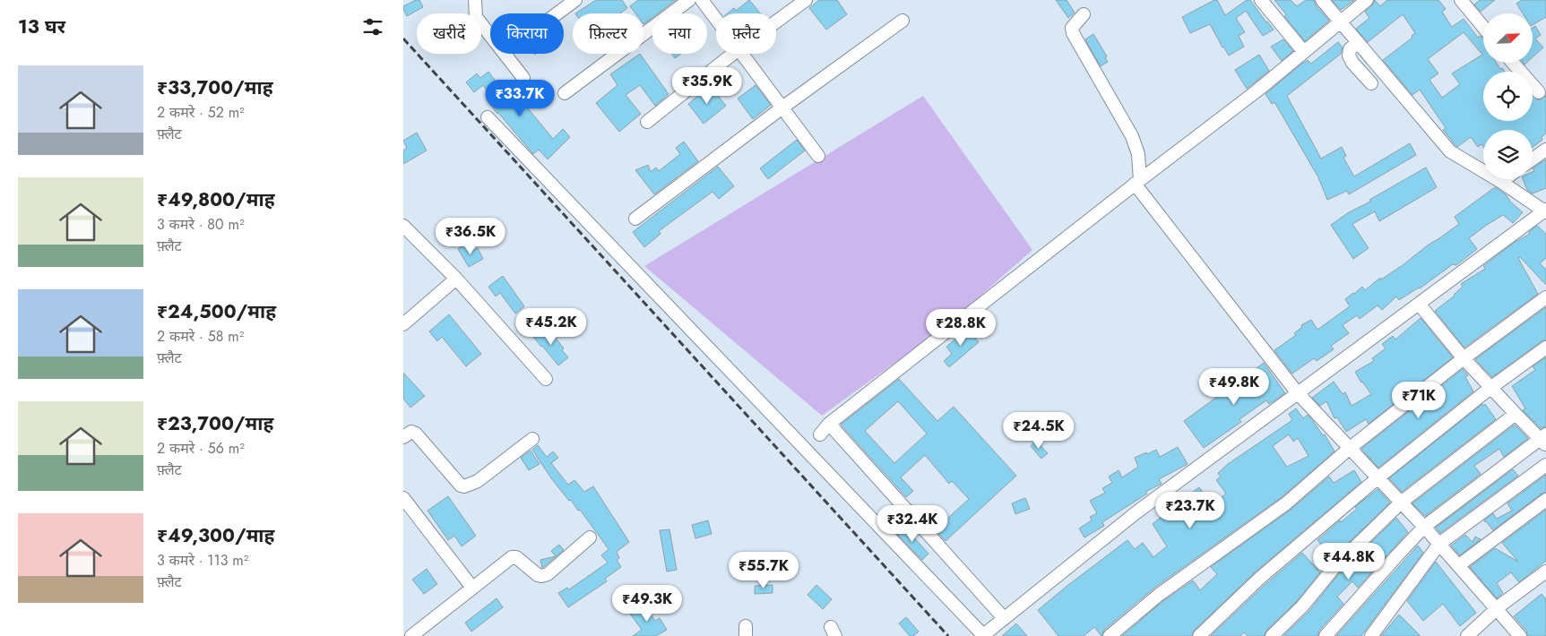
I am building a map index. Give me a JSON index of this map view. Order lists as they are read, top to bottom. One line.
{"north":"top right","page":{"heading":"13 घर","chip":["खरीदें","किराया","फ़िल्टर","नया","फ़्लैट"],"list":[{"name":"₹33,700/माह","note":"2 कमरे · 52 m² · फ़्लैट"},{"name":"₹49,800/माह","note":"3 कमरे · 80 m² · फ़्लैट"},{"name":"₹24,500/माह","note":"2 कमरे · 58 m² · फ़्लैट"},{"name":"₹23,700/माह","note":"2 कमरे · 56 m² · फ़्लैट"},{"name":"₹49,300/माह","note":"3 कमरे · 113 m² · फ़्लैट"}],"price":["₹35.9K","₹33.7K","₹36.5K","₹45.2K","₹28.8K","₹49.8K","₹71K","₹24.5K","₹23.7K","₹32.4K","₹44.8K","₹55.7K","₹49.3K"]}}
